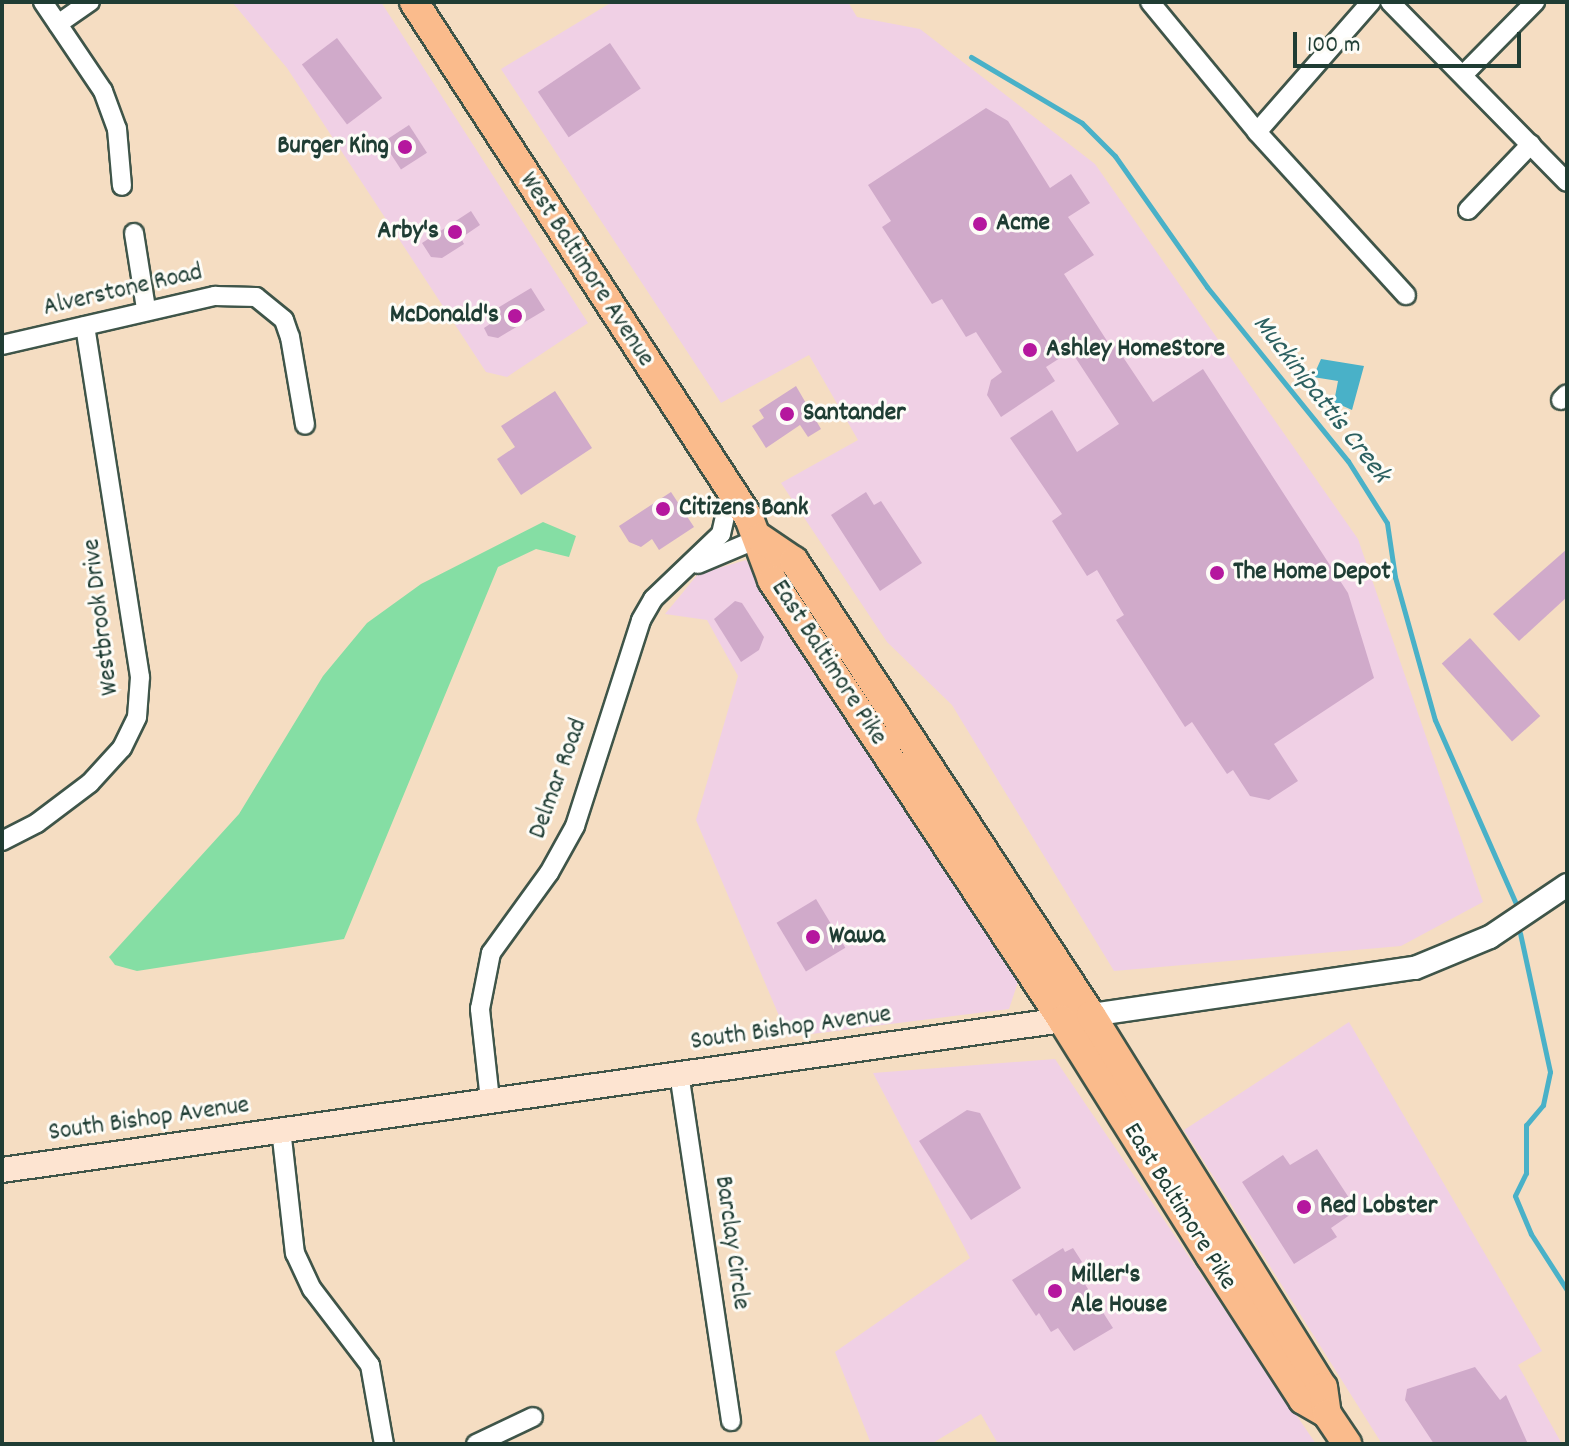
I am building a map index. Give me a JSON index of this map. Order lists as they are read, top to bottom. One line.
{"streets":{"main road":["West Baltimore Avenue","East Baltimore Pike","South Bishop Avenue"],"street":["Alverstone Road","Westbrook Drive","Delmar Road","Barclay Circle"]},"crossings":[["West Baltimore Avenue","East Baltimore Pike"],["West Baltimore Avenue","Delmar Road"],["Alverstone Road","Westbrook Drive"],["East Baltimore Pike","Delmar Road"],["East Baltimore Pike","South Bishop Avenue"],["Delmar Road","South Bishop Avenue"],["South Bishop Avenue","Barclay Circle"]],"water":["Muckinipattis Creek"],"places":["Burger King","Acme","Arby's","McDonald's","Ashley HomeStore","Santander","Citizens Bank","The Home Depot","Wawa","Red Lobster","Miller's Ale House"],"scale_bar":"100 m"}
